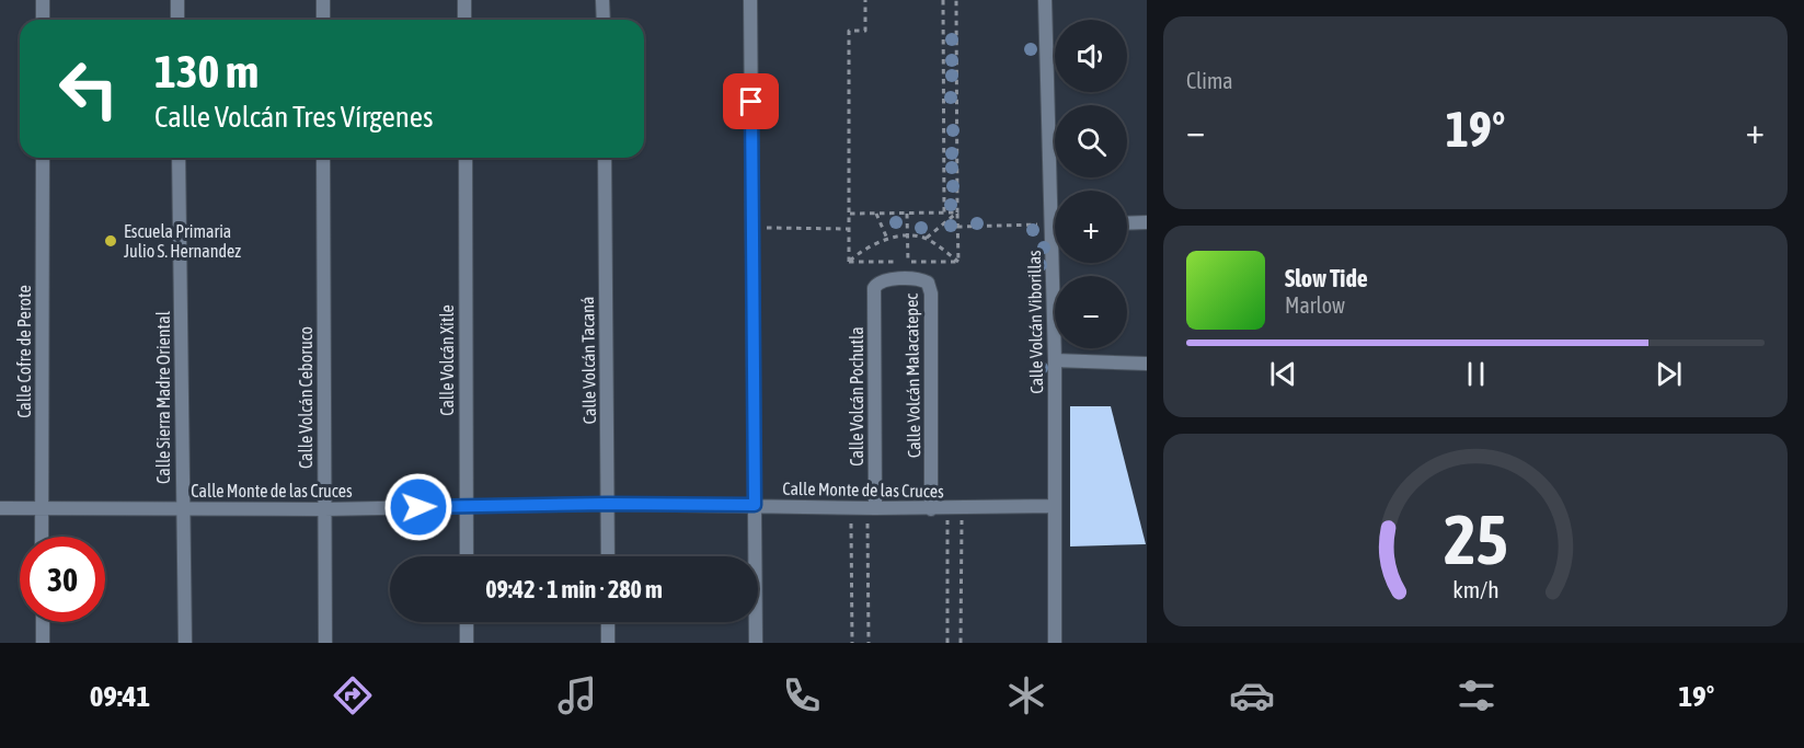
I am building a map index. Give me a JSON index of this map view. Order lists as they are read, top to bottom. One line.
{"streets":{"street":["Calle Volcán Viborillas","Calle Cofre de Perote","Calle Volcán Xitle","Calle Volcán Tacaná","Calle Volcán Malacatepec","Calle Volcán Pochutla","Calle Sierra Madre Oriental","Calle Volcán Ceboruco","Calle Monte de las Cruces"]},"crossings":[["Calle Volcán Viborillas","Calle Monte de las Cruces"],["Calle Cofre de Perote","Calle Monte de las Cruces"],["Calle Volcán Xitle","Calle Monte de las Cruces"],["Calle Volcán Tacaná","Calle Monte de las Cruces"],["Calle Volcán Malacatepec","Calle Volcán Pochutla"],["Calle Volcán Malacatepec","Calle Monte de las Cruces"],["Calle Volcán Pochutla","Calle Monte de las Cruces"],["Calle Sierra Madre Oriental","Calle Monte de las Cruces"],["Calle Volcán Ceboruco","Calle Monte de las Cruces"]],"places":["Escuela Primaria Julio S. Hernandez"],"page":{"tile":"Clima","map_buttons":["+","−"],"turn":["130 m","Calle Volcán Tres Vírgenes"],"heat":["−","19°","+"],"song":["Slow Tide","Marlow"],"limit":"30","trip":"09:42 · 1 min · 280 m","tabs":["09:41","19°"],"gauge":["25","km/h"]}}
